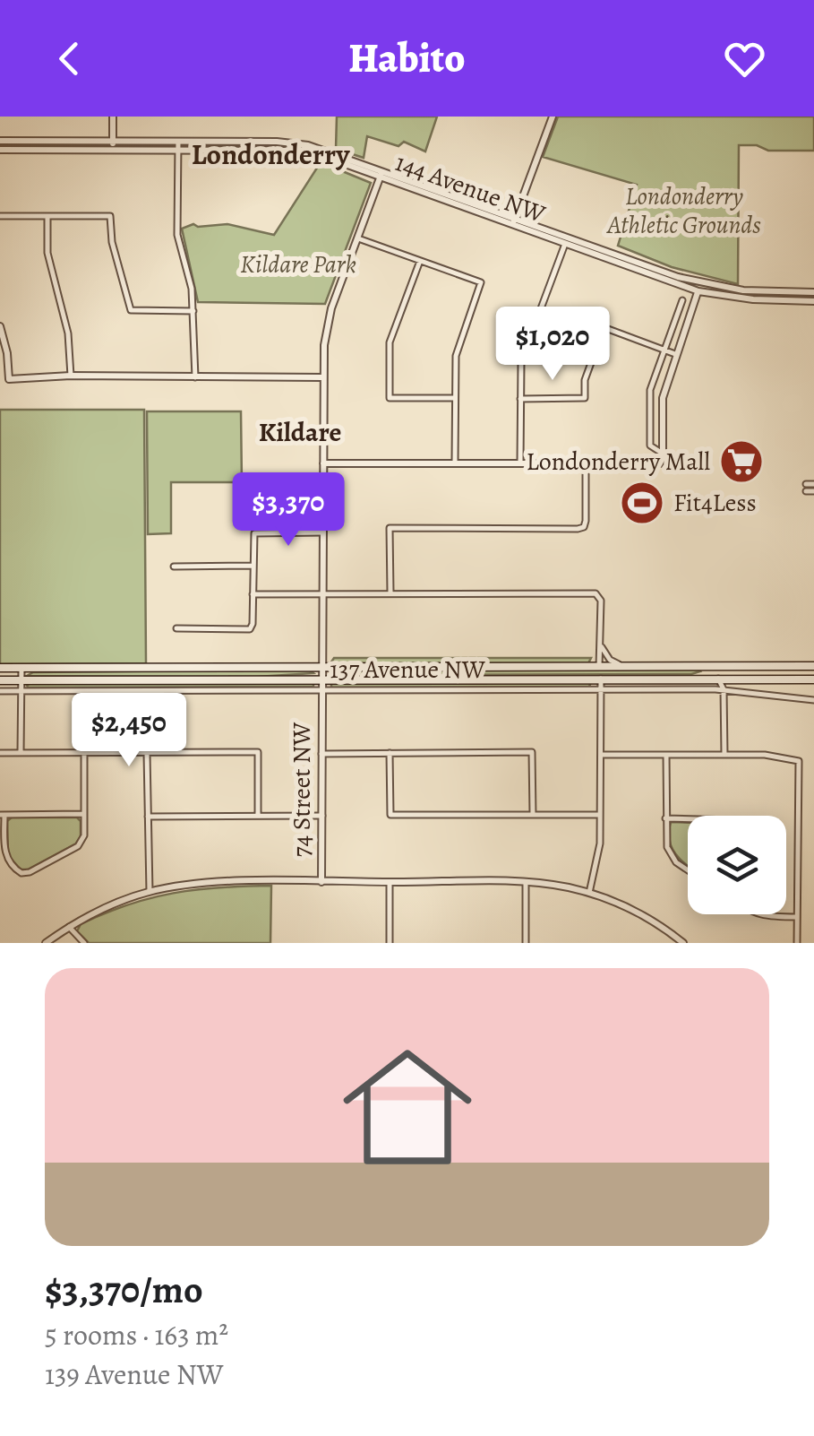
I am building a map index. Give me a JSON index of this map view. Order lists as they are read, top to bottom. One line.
{"streets":{"main road":["137 Avenue NW"],"street":["144 Avenue NW","74 Street NW"]},"crossings":[["144 Avenue NW","74 Street NW"],["137 Avenue NW","74 Street NW"]],"districts":["Londonderry","Kildare"],"parks":["Londonderry Athletic Grounds","Kildare Park"],"places":{"supermarket":["Londonderry Mall"],"sports":["Fit4Less"]},"page":{"header":"Habito","price":["$1,020","$3,370","$2,450"],"list":[{"name":"$3,370/mo","note":"5 rooms · 163 m² · 139 Avenue NW"}]}}
